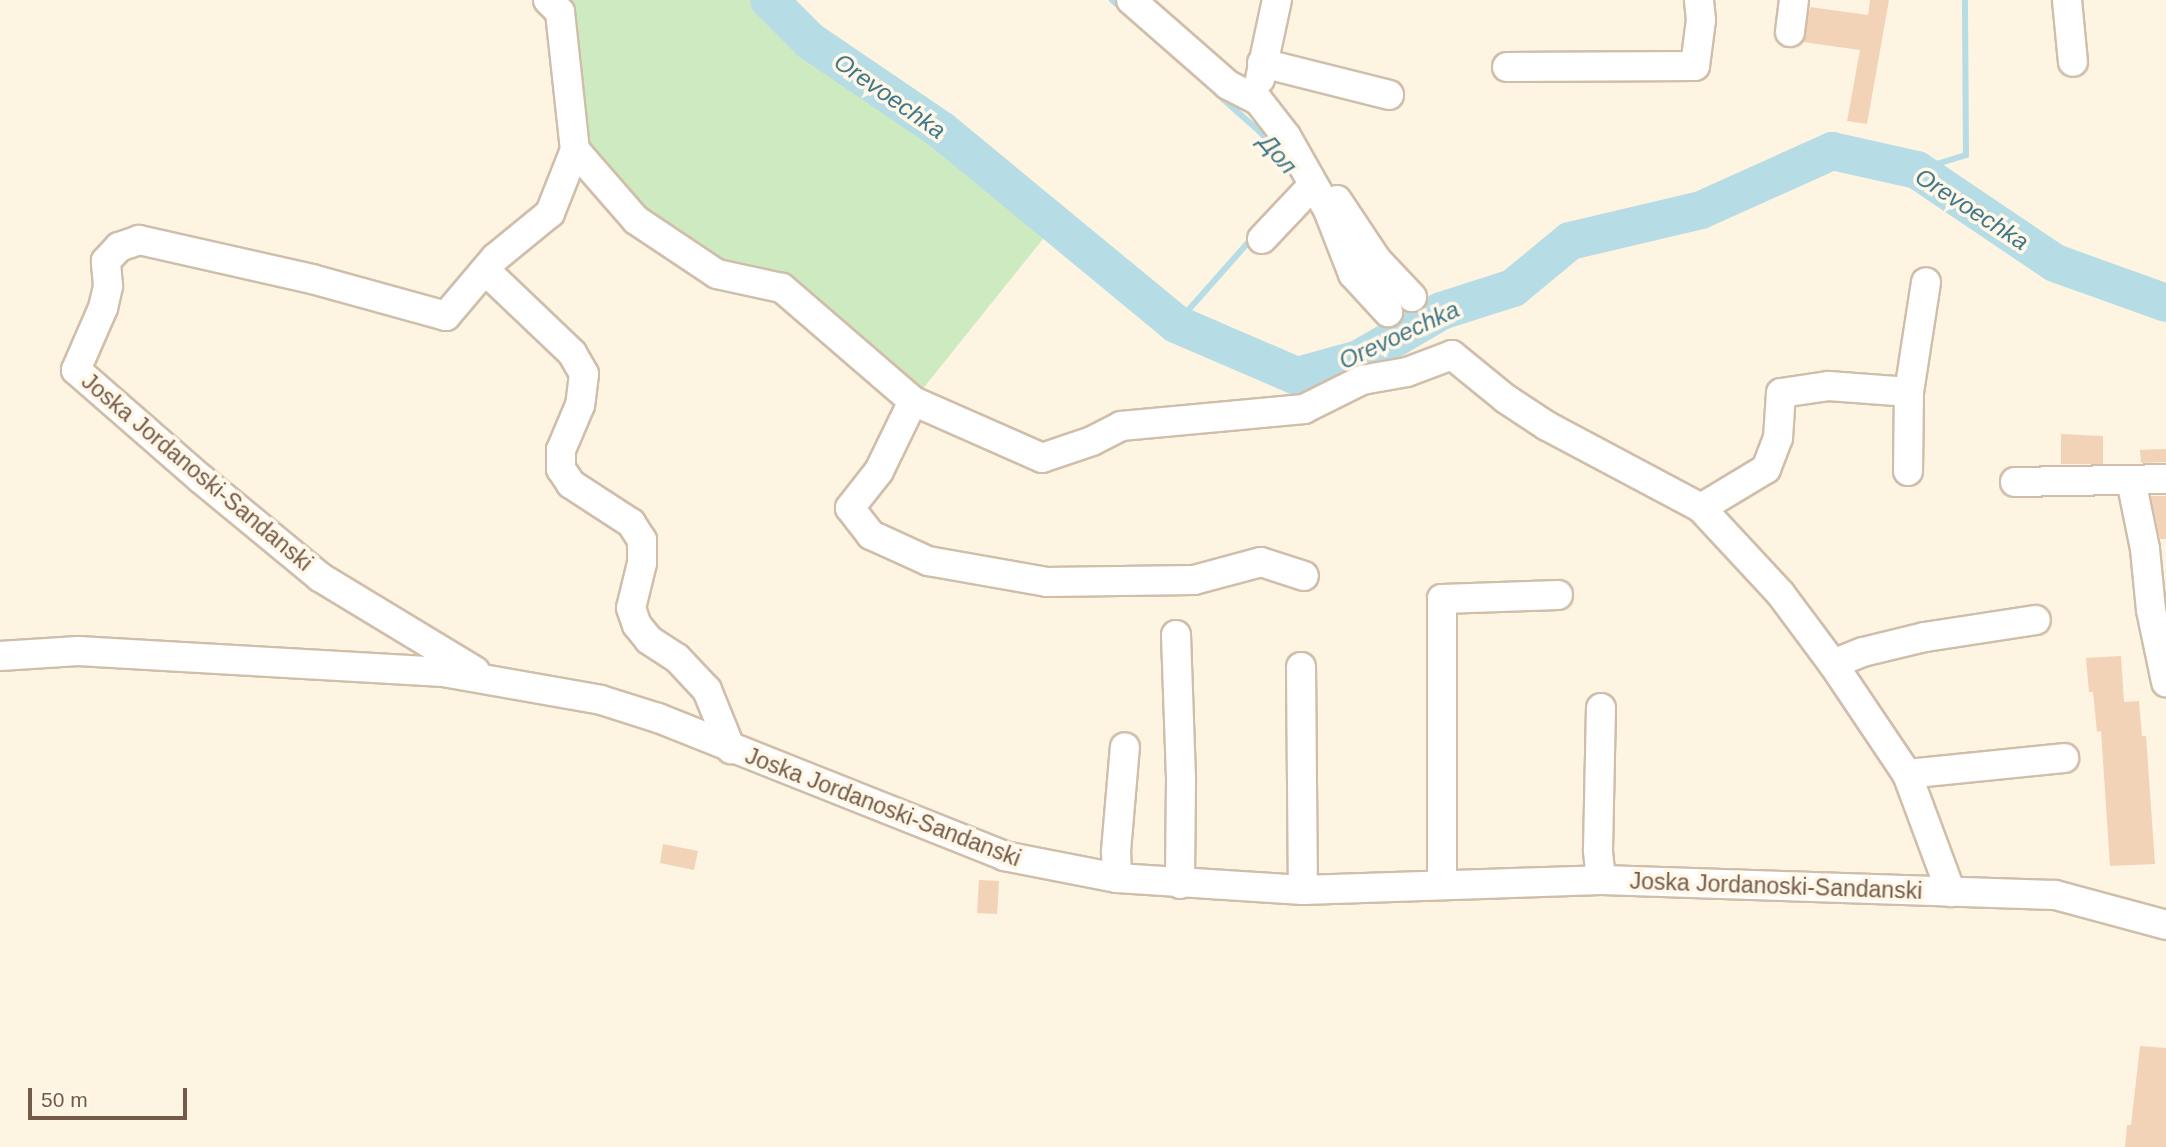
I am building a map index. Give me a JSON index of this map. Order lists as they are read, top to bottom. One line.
{"streets":{"street":["Joska Jordanoski-Sandanski"]},"water":["Orevoechka","Дол"],"scale_bar":"50 m"}
